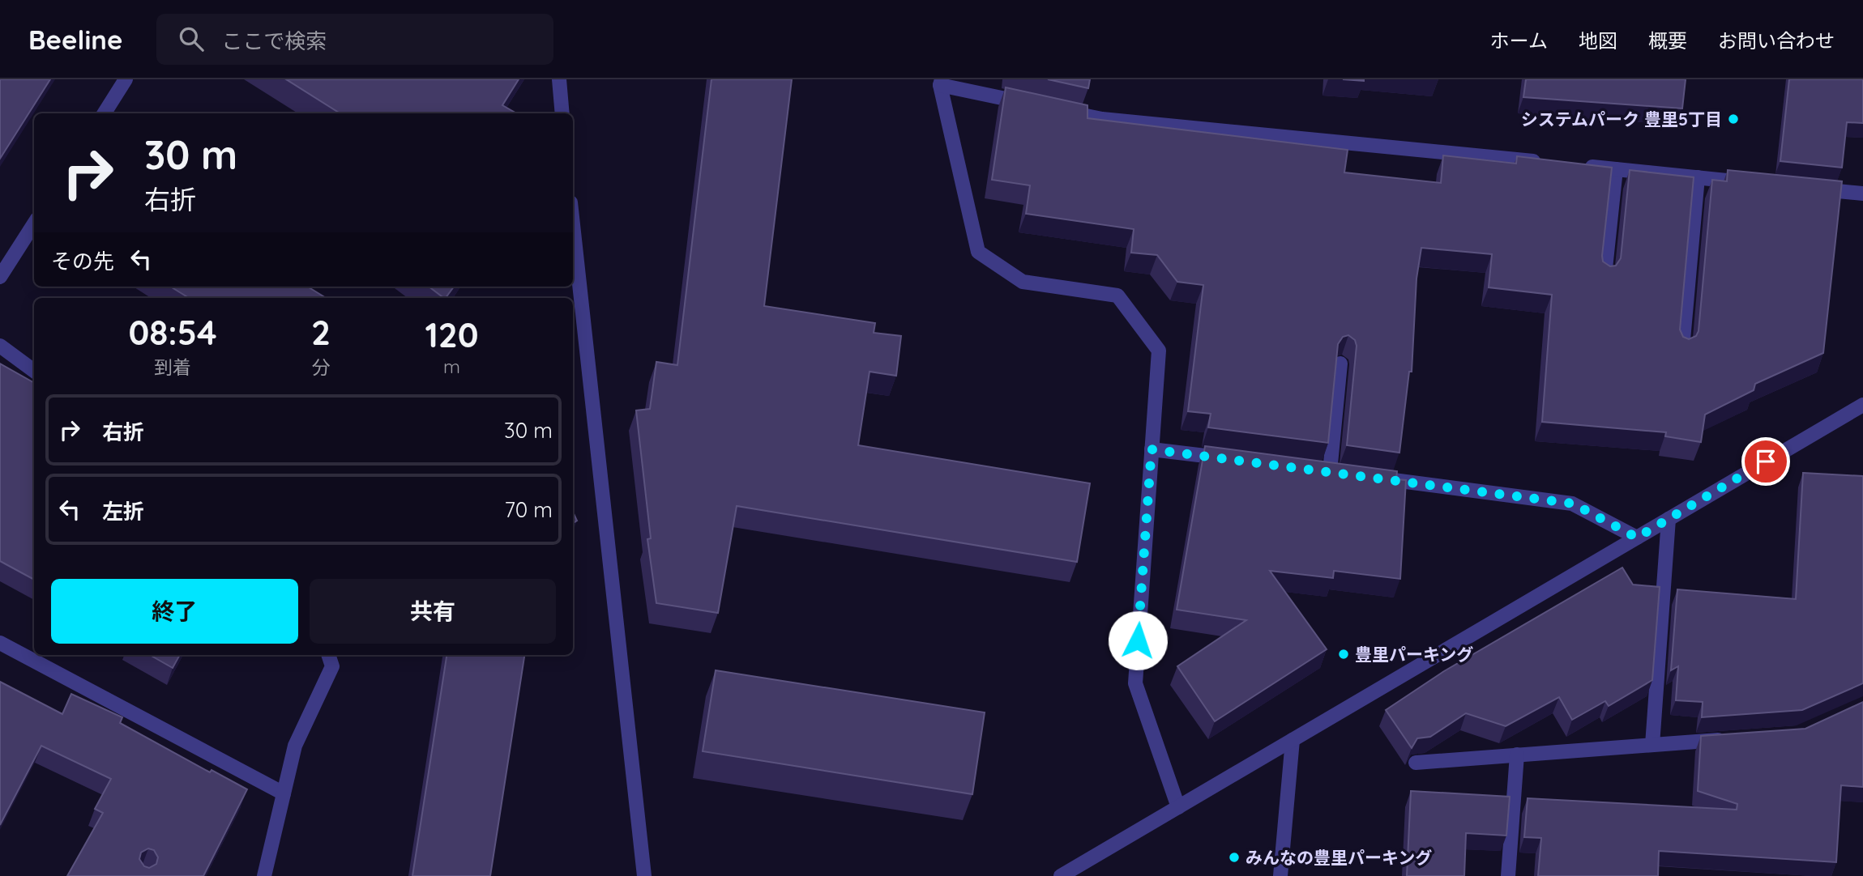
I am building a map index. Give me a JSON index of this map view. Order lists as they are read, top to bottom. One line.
{"places":["システムパーク 豊里5丁目","豊里パーキング","みんなの豊里パーキング"],"page":{"header":"Beeline","search":"ここで検索","nav":["ホーム","地図","概要","お問い合わせ"],"turn":["30 m","右折"],"then":"その先","eta":["08:54","到着","2","分","120","m"],"list":[{"name":"右折","value":"30 m"},{"name":"左折","value":"70 m"}],"buttons":["終了","共有"]}}
